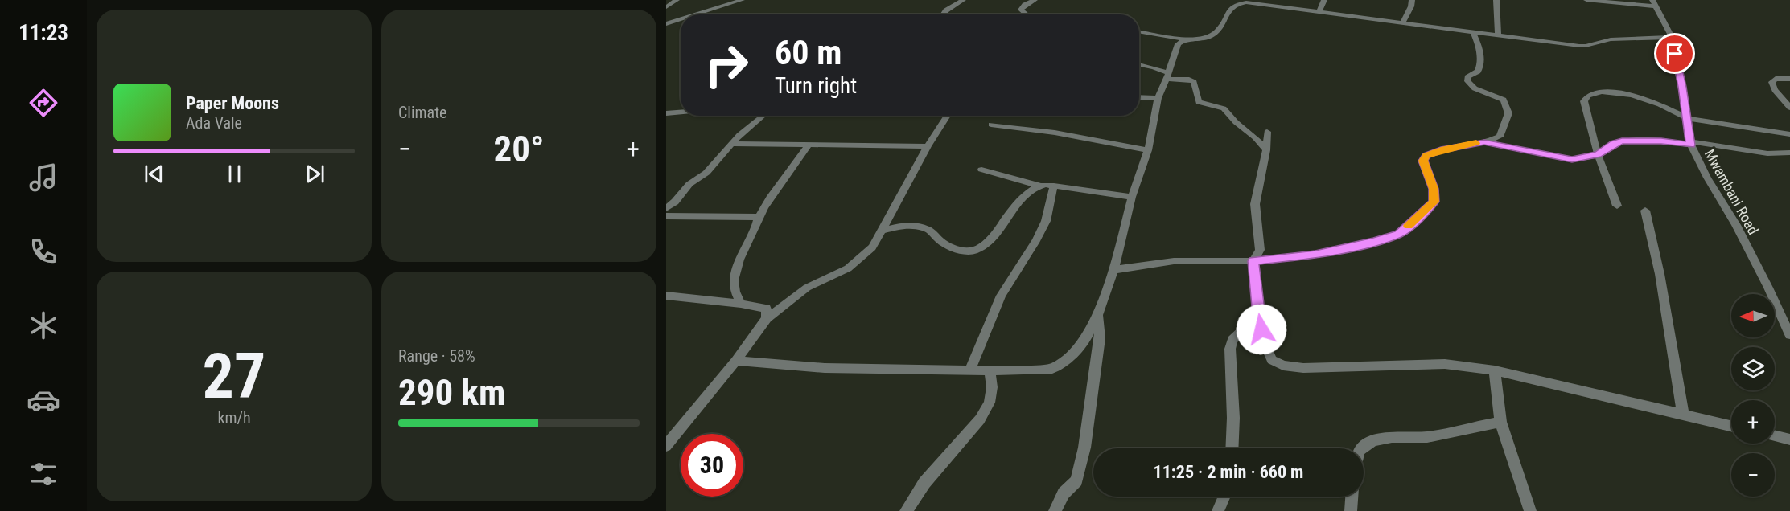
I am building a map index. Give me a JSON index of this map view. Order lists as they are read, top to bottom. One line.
{"streets":{"street":["Mwambani Road"]},"north":"left","page":{"tabs":"11:23","tile":["Climate",["27","km/h"],["Range · 58%","290 km"]],"turn":["60 m","Turn right"],"song":["Paper Moons","Ada Vale"],"heat":["−","20°","+"],"map_buttons":["+","−"],"limit":"30","trip":"11:25 · 2 min · 660 m"}}
